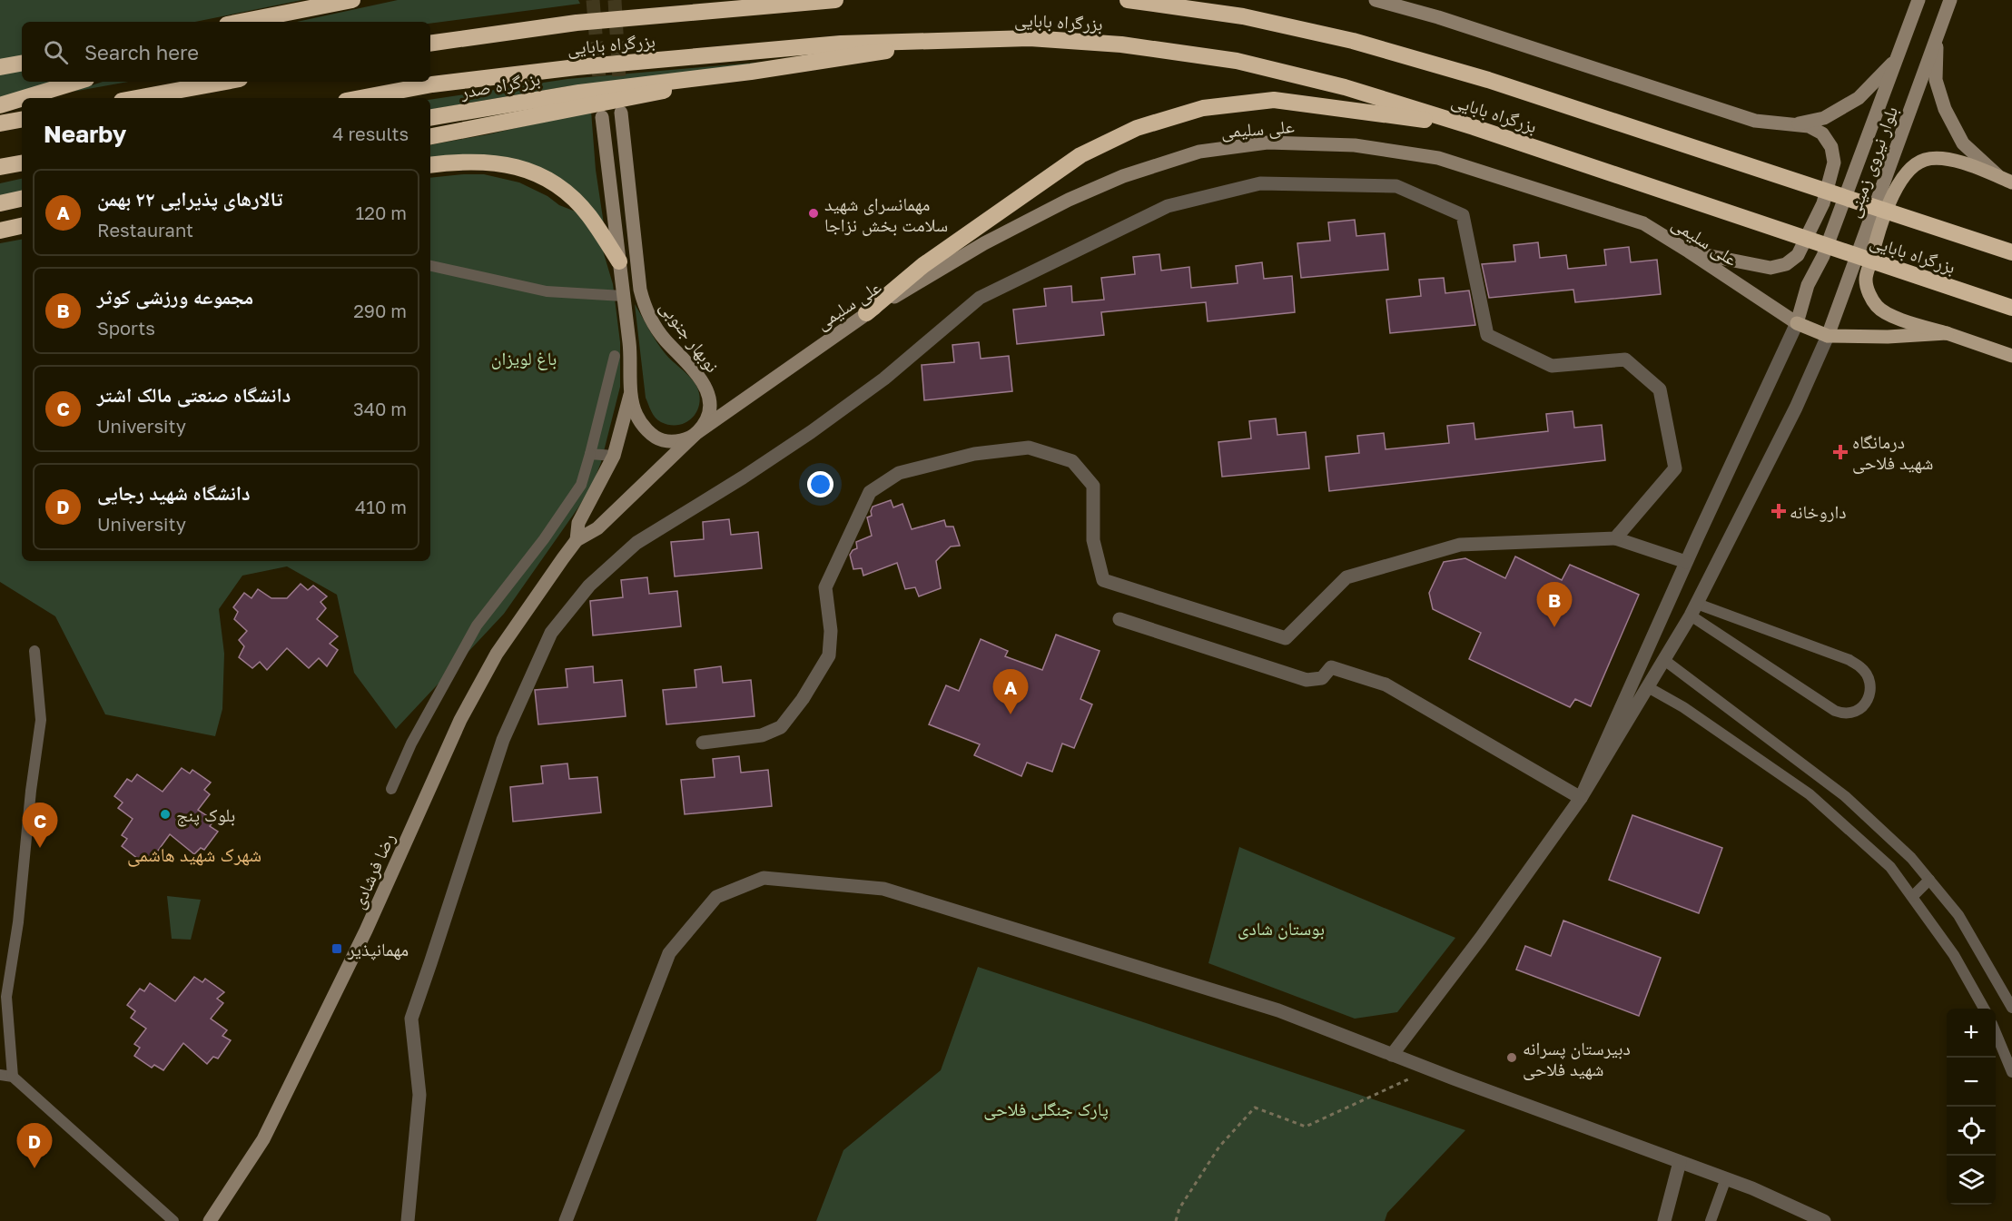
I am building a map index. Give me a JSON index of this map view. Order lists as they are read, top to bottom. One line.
{"streets":{"highway":["بزرگراه بابایی","بزرگراه صدر"],"main road":["علی سلیمی","بلوار نیروی زمینی","نوبهار جنوبی","رضا فرشادی"]},"crossings":[["بزرگراه بابایی","بزرگراه صدر"],["علی سلیمی","بلوار نیروی زمینی"],["علی سلیمی","نوبهار جنوبی"],["علی سلیمی","رضا فرشادی"]],"districts":["شهرک شهید هاشمی"],"parks":["باغ لویزان","بوستان شادی","پارک جنگلی فلاحی"],"places":{"other":["مهمانسرای شهید سلامت بخش نزاجا","بلوک پنج","دبیرستان پسرانه شهید فلاحی"],"health":["درمانگاه شهید فلاحی","داروخانه"],"transit":["مهمانپذیر"]},"page":{"search":"Search here","heading":["Nearby","4 results"],"list":[{"mark":"A","name":"تالارهای پذیرایی ۲۲ بهمن","note":"Restaurant","value":"120 m"},{"mark":"B","name":"مجموعه ورزشی کوثر","note":"Sports","value":"290 m"},{"mark":"C","name":"دانشگاه صنعتی مالک اشتر","note":"University","value":"340 m"},{"mark":"D","name":"دانشگاه شهید رجایی","note":"University","value":"410 m"}],"pins":["B","A","C","D"],"map_buttons":["+","−"]}}
